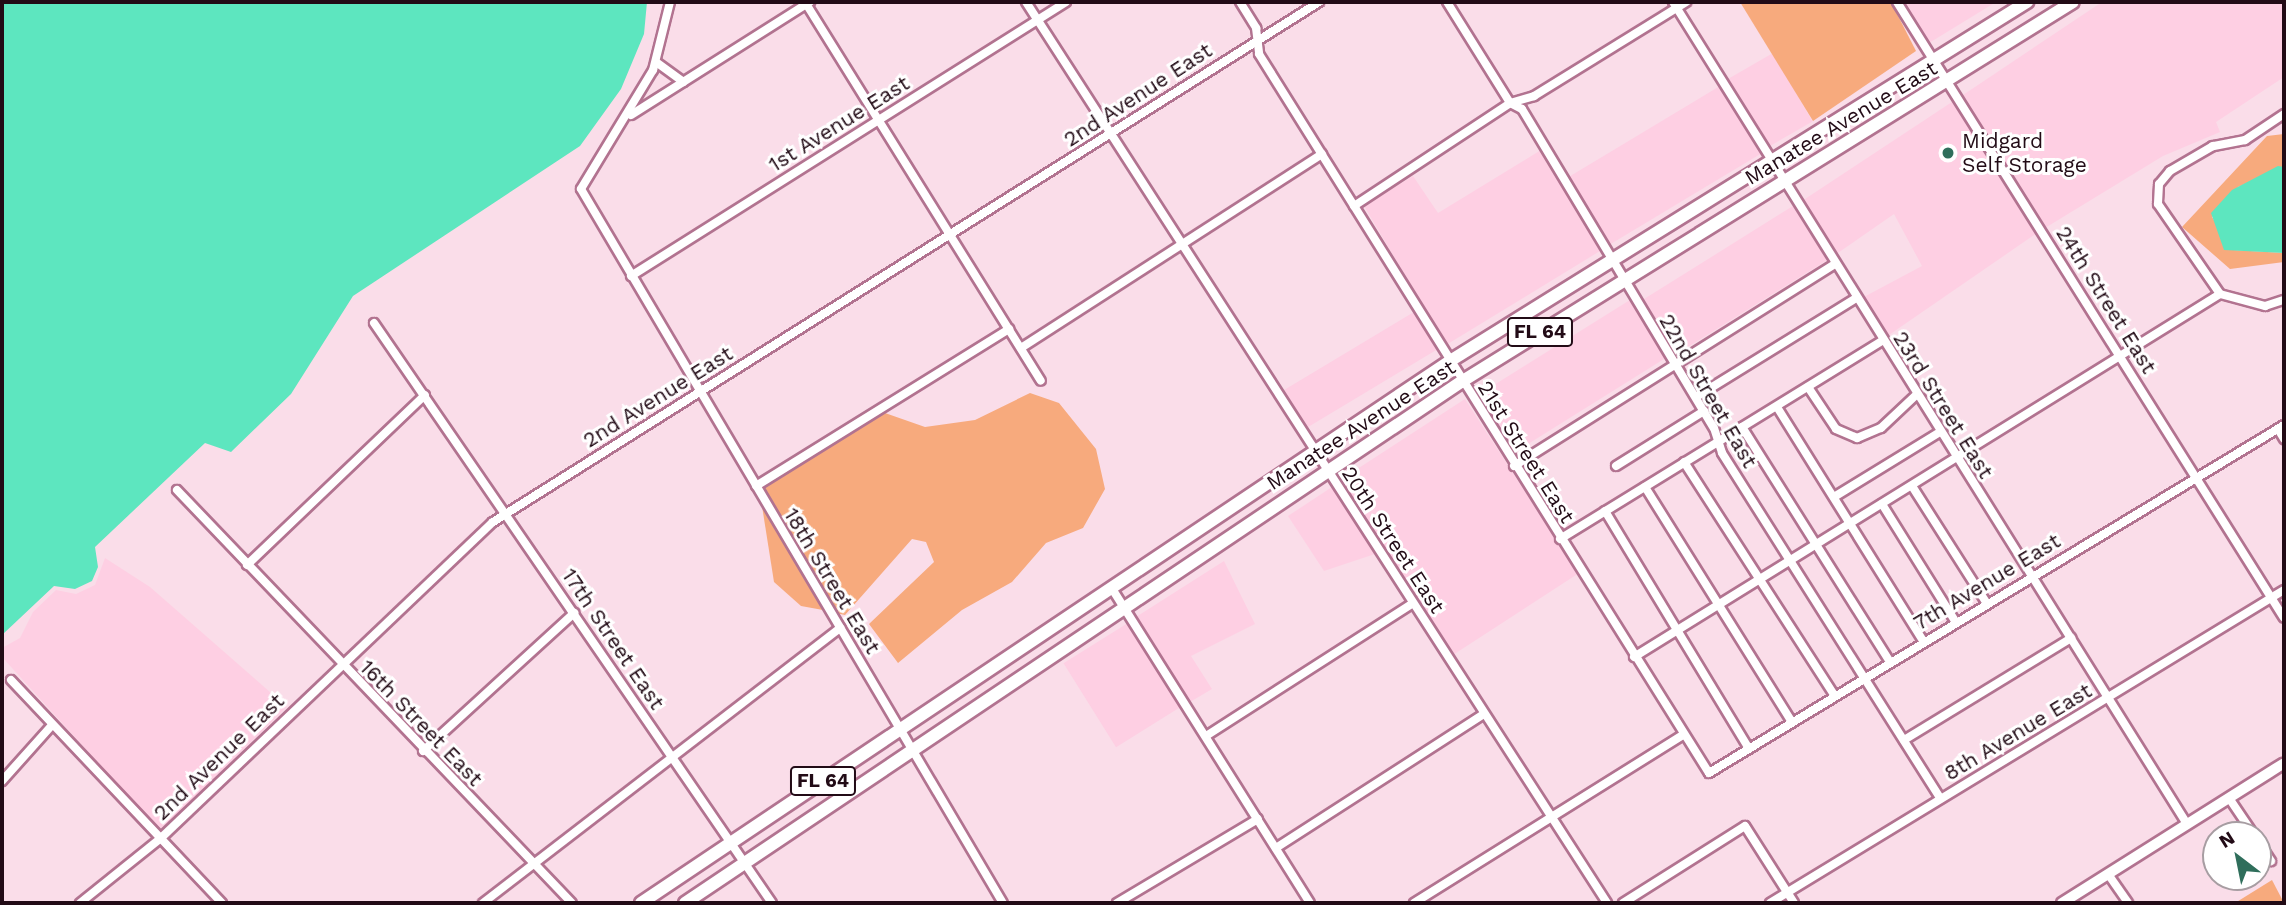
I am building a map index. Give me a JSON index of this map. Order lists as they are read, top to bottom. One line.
{"streets":{"main road":["Manatee Avenue East","FL 64"],"street":["2nd Avenue East","1st Avenue East","24th Street East","22nd Street East","23rd Street East","21st Street East","20th Street East","18th Street East","7th Avenue East","17th Street East","16th Street East","8th Avenue East"]},"crossings":[["2nd Avenue East","21st Street East"],["2nd Avenue East","20th Street East"],["2nd Avenue East","18th Street East"],["2nd Avenue East","17th Street East"],["2nd Avenue East","16th Street East"],["Manatee Avenue East","24th Street East"],["Manatee Avenue East","22nd Street East"],["Manatee Avenue East","23rd Street East"],["Manatee Avenue East","21st Street East"],["Manatee Avenue East","20th Street East"],["Manatee Avenue East","18th Street East"],["Manatee Avenue East","17th Street East"],["1st Avenue East","20th Street East"],["1st Avenue East","18th Street East"],["24th Street East","7th Avenue East"],["24th Street East","8th Avenue East"],["22nd Street East","7th Avenue East"],["22nd Street East","8th Avenue East"],["23rd Street East","7th Avenue East"],["23rd Street East","8th Avenue East"],["21st Street East","7th Avenue East"]],"places":["Midgard Self Storage"],"north":"top left"}
